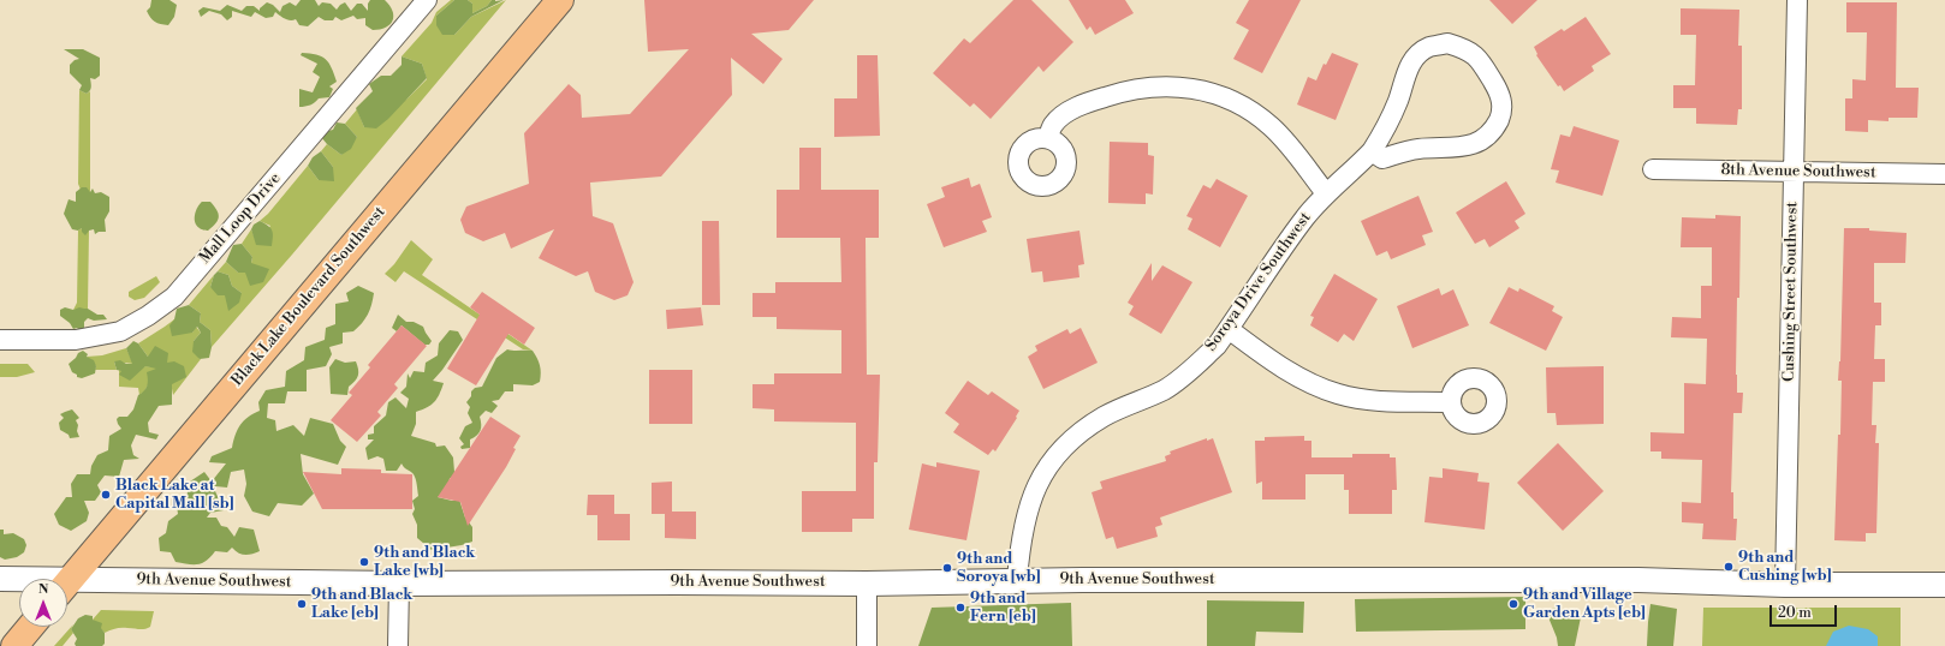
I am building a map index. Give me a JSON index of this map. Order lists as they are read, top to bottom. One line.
{"streets":{"main road":["Black Lake Boulevard Southwest"],"street":["8th Avenue Southwest","Mall Loop Drive","Soroya Drive Southwest","Cushing Street Southwest","9th Avenue Southwest"]},"crossings":[["8th Avenue Southwest","Cushing Street Southwest"],["Soroya Drive Southwest","9th Avenue Southwest"],["Cushing Street Southwest","9th Avenue Southwest"]],"places":["Black Lake at Capital Mall [sb]","9th and Black Lake [wb]","9th and Cushing [wb]","9th and Soroya [wb]","9th and Black Lake [eb]","9th and Village Garden Apts [eb]","9th and Fern [eb]"],"scale_bar":"20 m","north":"top"}
